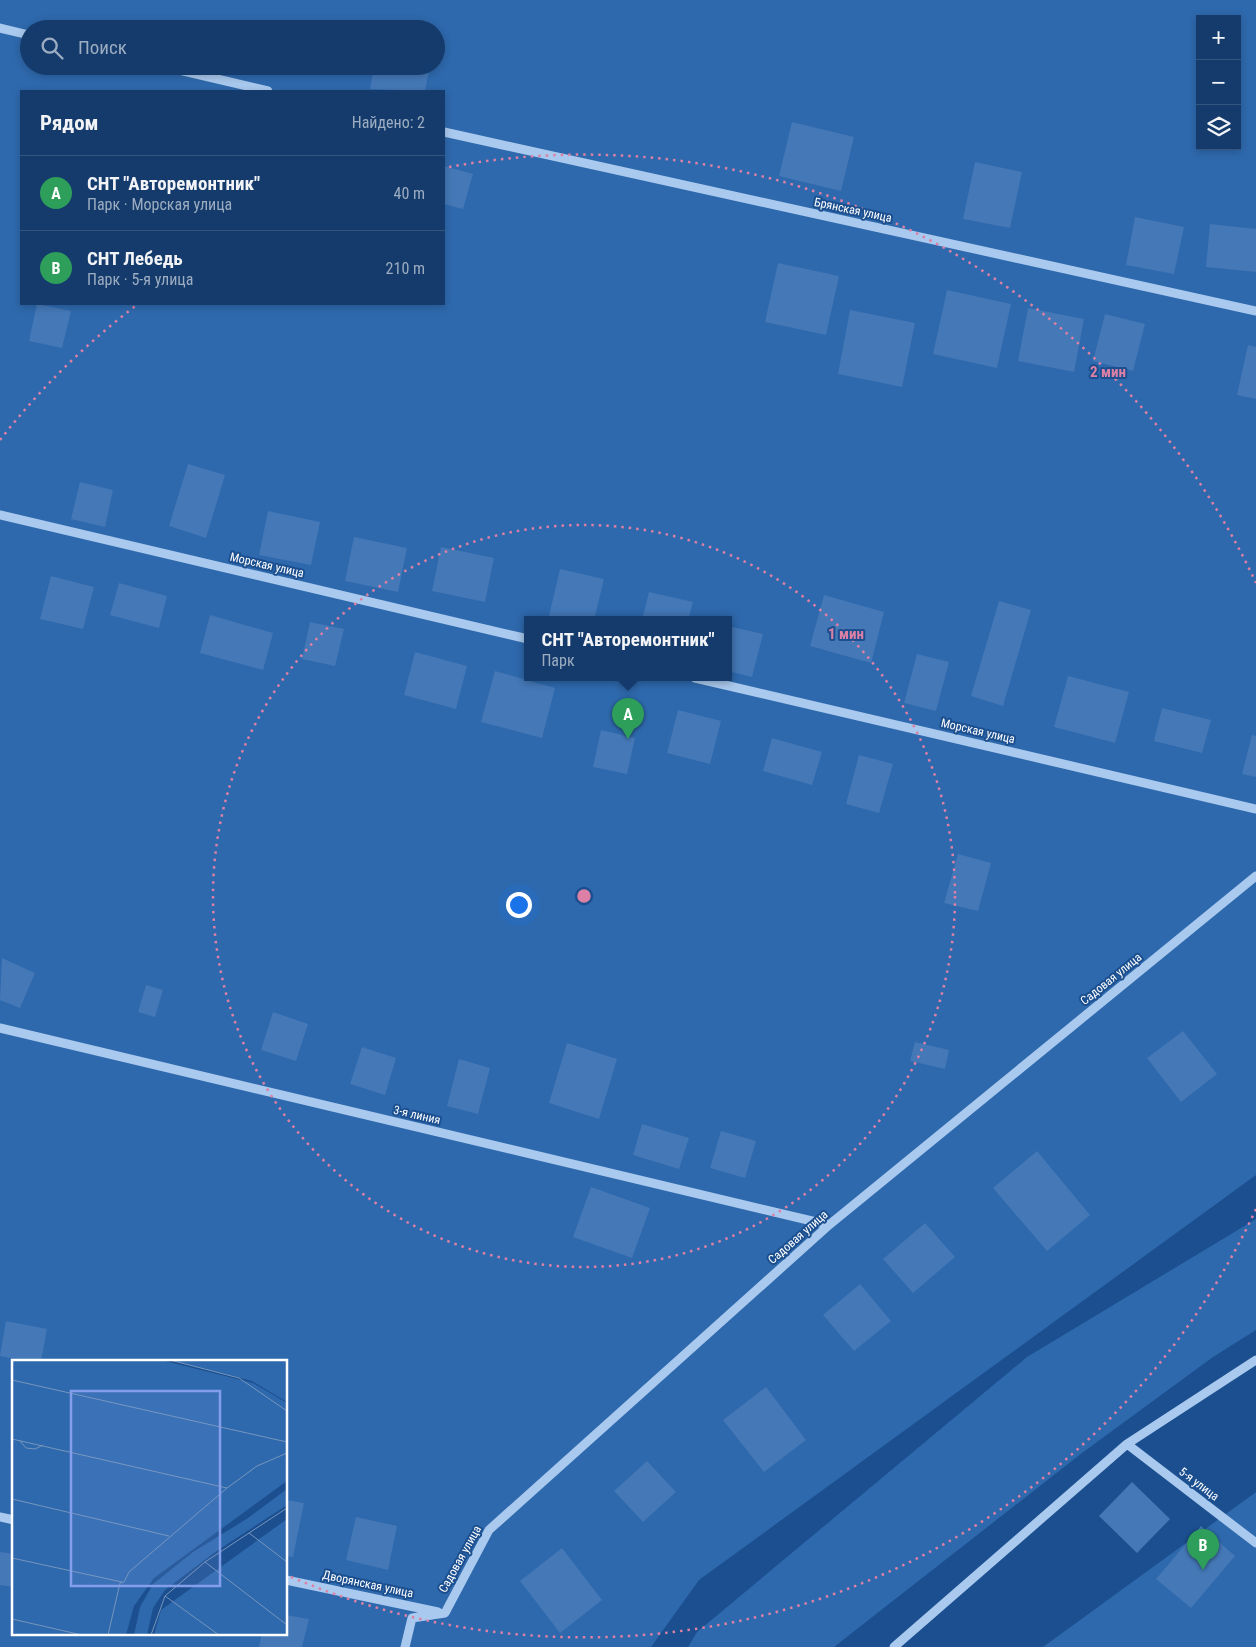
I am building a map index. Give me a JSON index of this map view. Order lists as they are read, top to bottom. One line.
{"streets":{"street":["Брянская улица","Морская улица","Садовая улица","3-я линия","5-я улица","Дворянская улица"]},"crossings":[["Садовая улица","3-я линия"],["Садовая улица","Дворянская улица"]],"page":{"map_buttons":["+","−"],"search":"Поиск","heading":["Рядом","Найдено: 2"],"list":[{"mark":"A","name":"СНТ \"Авторемонтник\"","note":"Парк · Морская улица","value":"40 m"},{"mark":"B","name":"СНТ Лебедь","note":"Парк · 5-я улица","value":"210 m"}],"popup":["СНТ \"Авторемонтник\"","Парк"],"pins":["A","B"]},"rings":["2 мин","1 мин"]}
